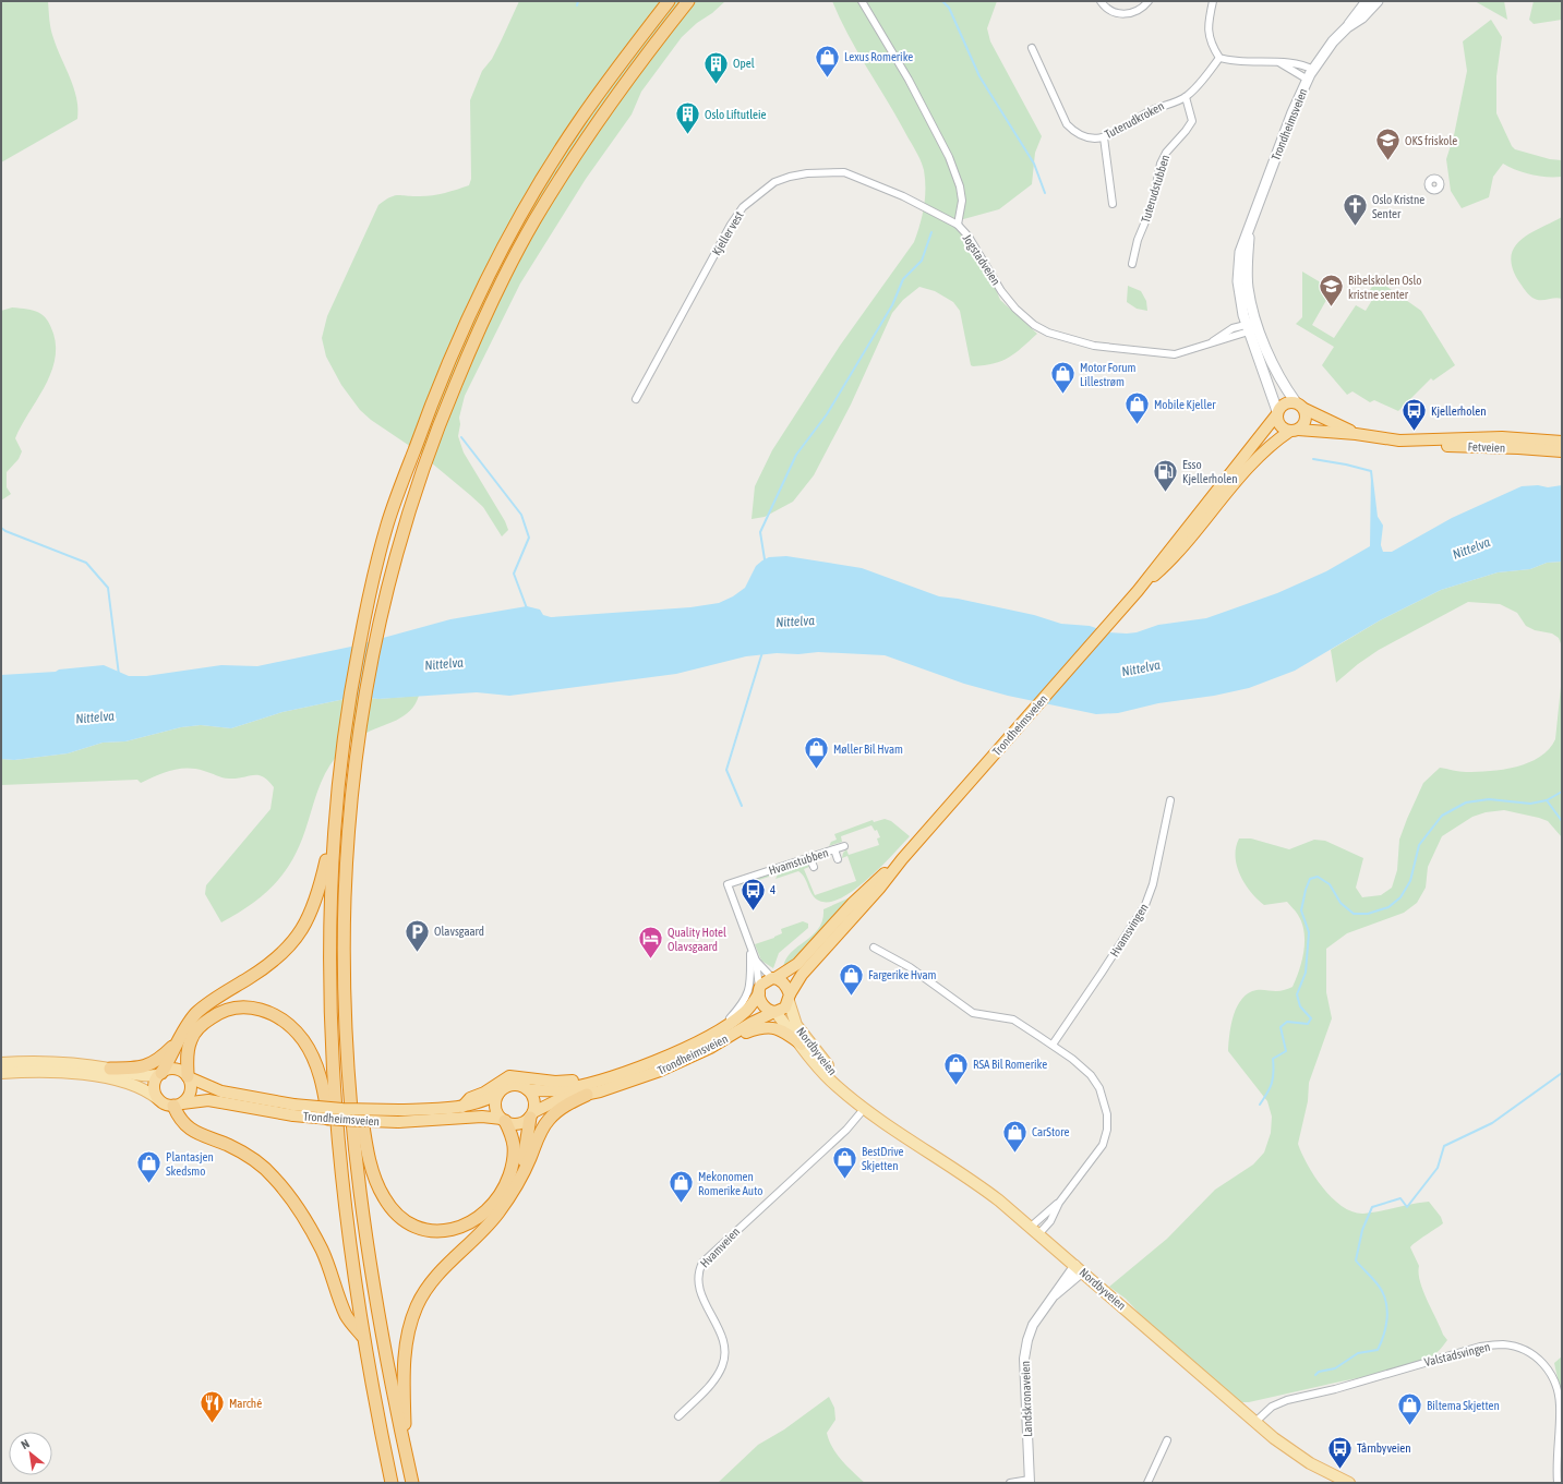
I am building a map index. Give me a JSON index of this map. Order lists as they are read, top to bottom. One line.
{"streets":{"highway":["Trondheimsveien","Fetveien"],"main road":["Nordbyveien"],"street":["Tuterudkroken","Tuterudstubben","Kjeller vest","Jogstadveien","Hvamstubben","Hvamsvingen","Hvamveien","Valstadsvingen","Landskronaveien"]},"crossings":[["Tuterudkroken","Tuterudstubben"],["Trondheimsveien","Jogstadveien"],["Trondheimsveien","Fetveien"],["Trondheimsveien","Nordbyveien"],["Kjeller vest","Jogstadveien"],["Nordbyveien","Hvamveien"],["Nordbyveien","Valstadsvingen"],["Nordbyveien","Landskronaveien"]],"water":["Nittelva"],"places":{"shop":["Lexus Romerike","Motor Forum Lillestrøm","Mobile Kjeller","Møller Bil Hvam","Fargerike Hvam","RSA Bil Romerike","CarStore","BestDrive Skjetten","Plantasjen Skedsmo","Mekonomen Romerike Auto","Biltema Skjetten"],"building":["Opel","Oslo Liftutleie"],"school or university":["OKS friskole","Bibelskolen Oslo kristne senter"],"church":["Oslo Kristne Senter"],"bus stop":["Kjellerholen","4","Tårnbyveien"],"fuel station":["Esso Kjellerholen"],"parking":["Olavsgaard"],"hotel":["Quality Hotel Olavsgaard"],"restaurant":["Marché"]},"north":"top left"}
